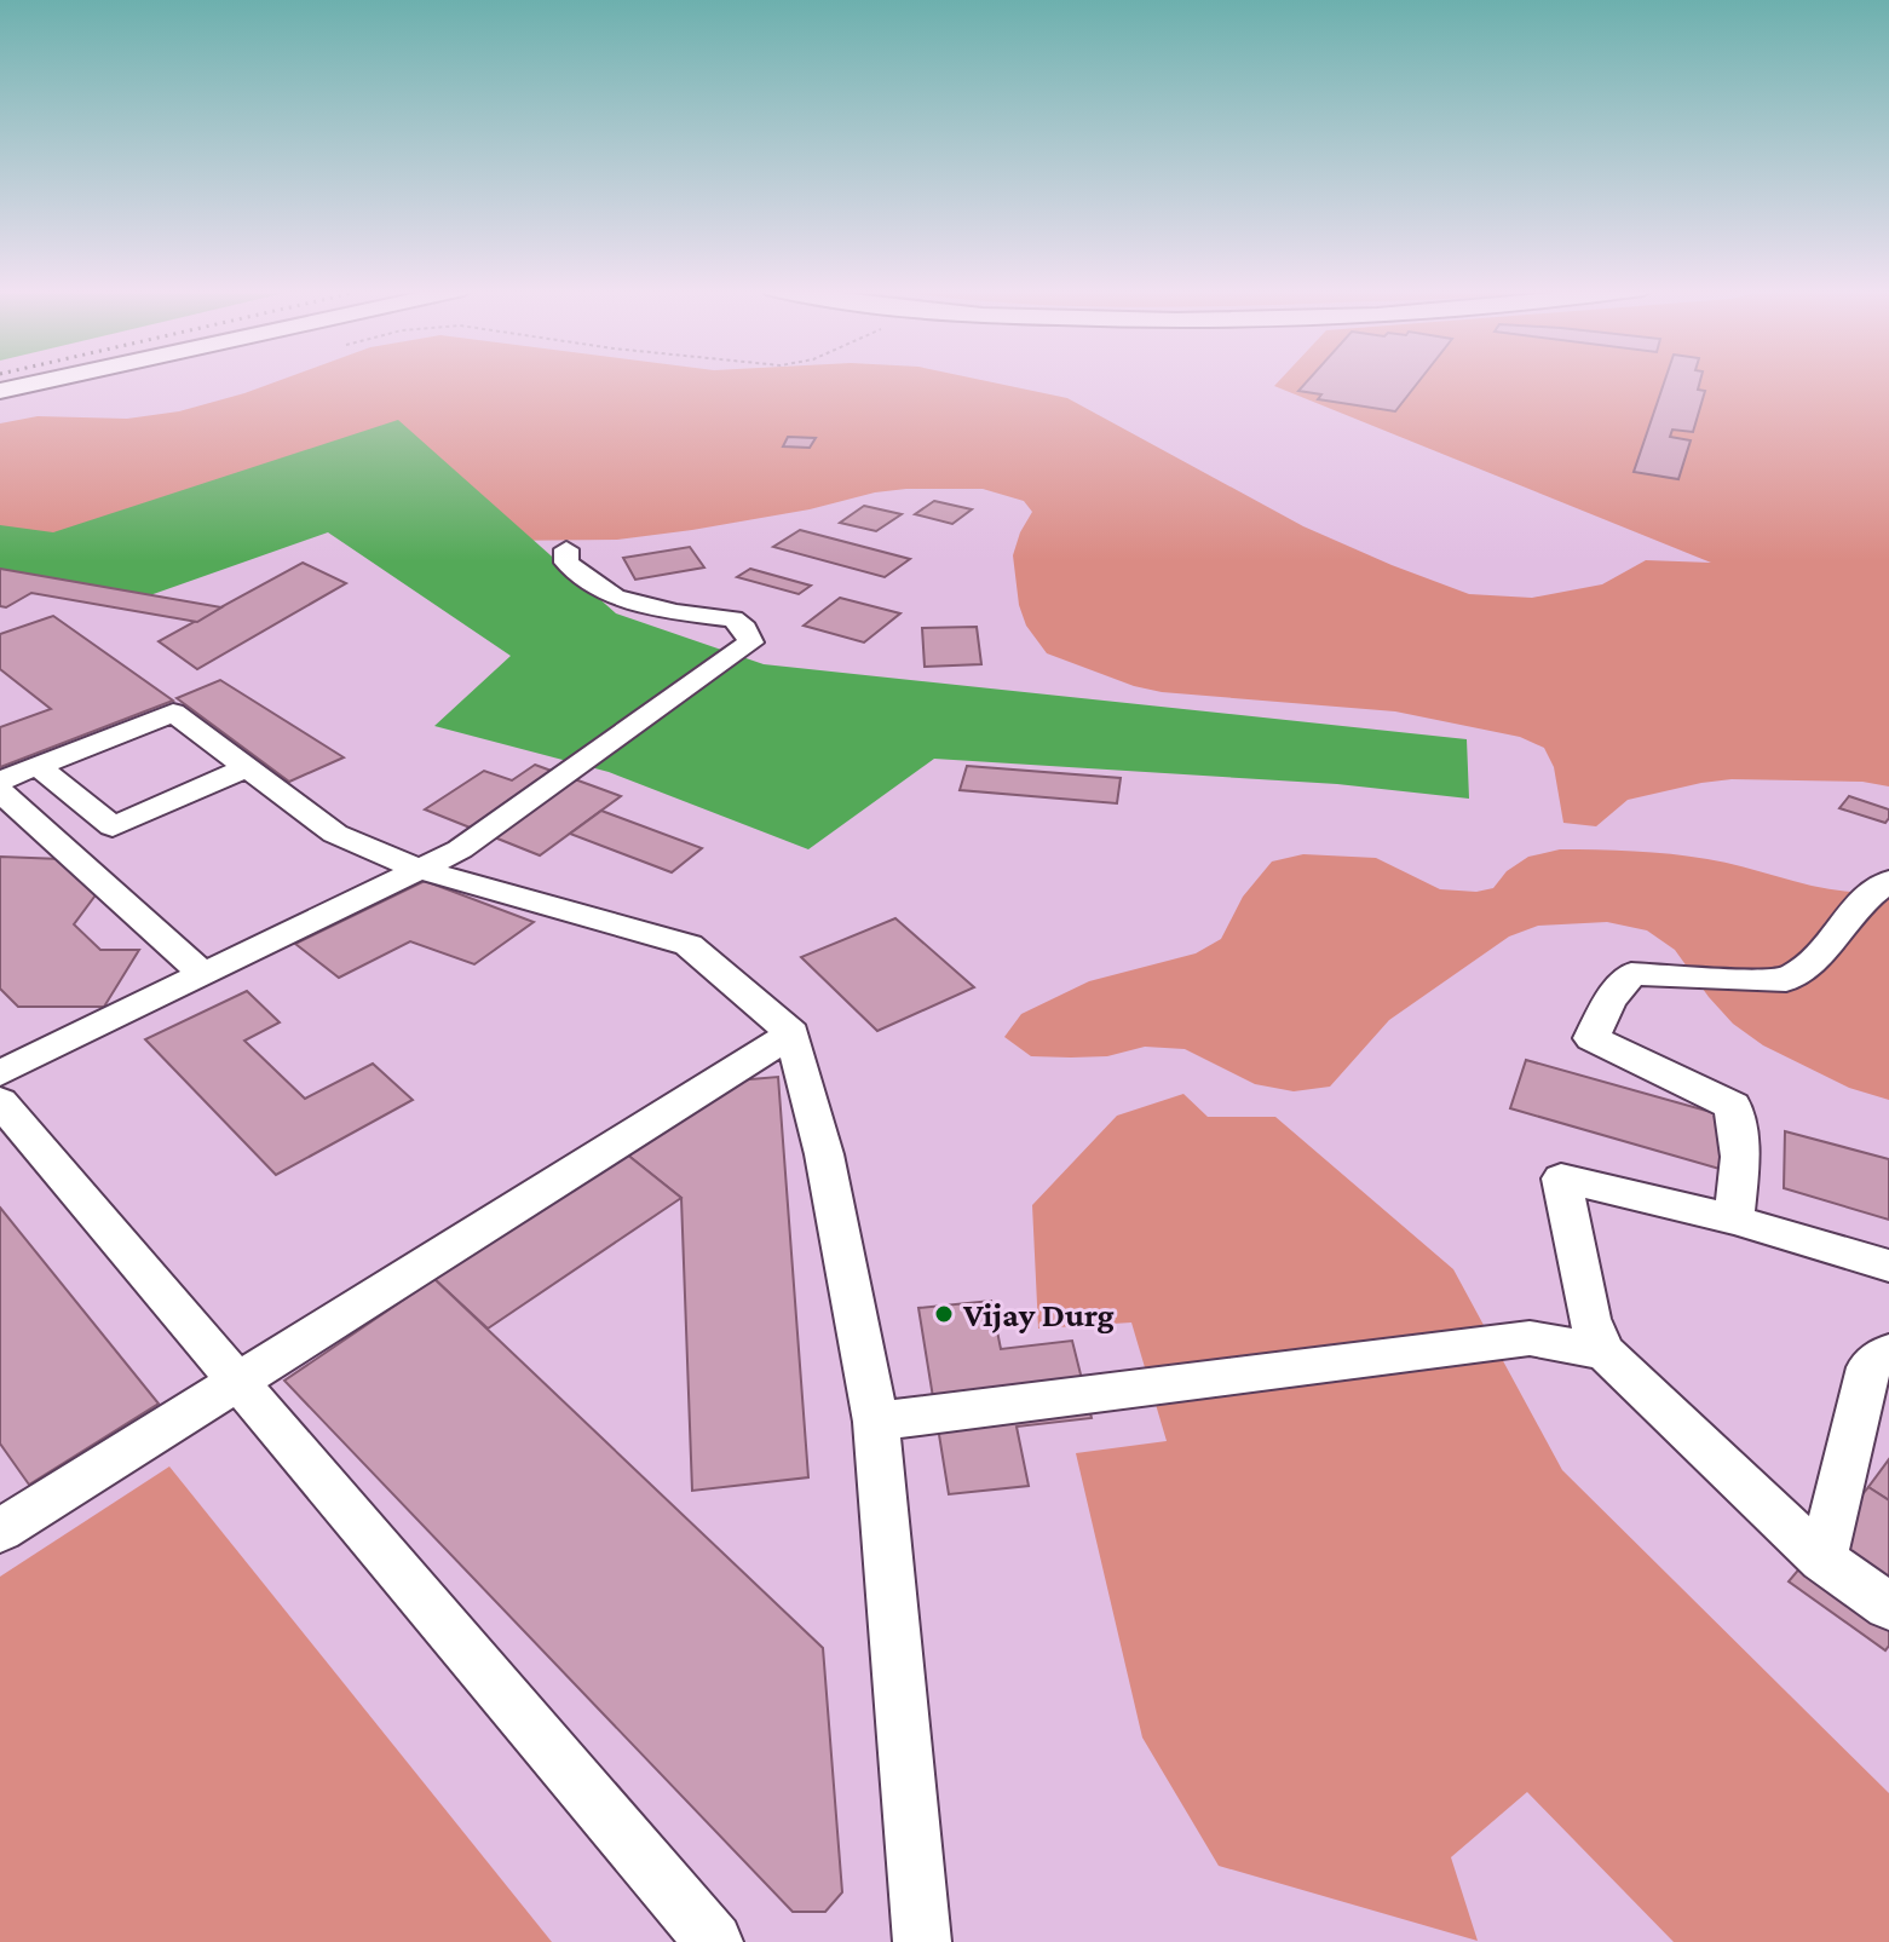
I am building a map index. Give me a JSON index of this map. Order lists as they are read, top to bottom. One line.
{"places":["Vijay Durg"]}
